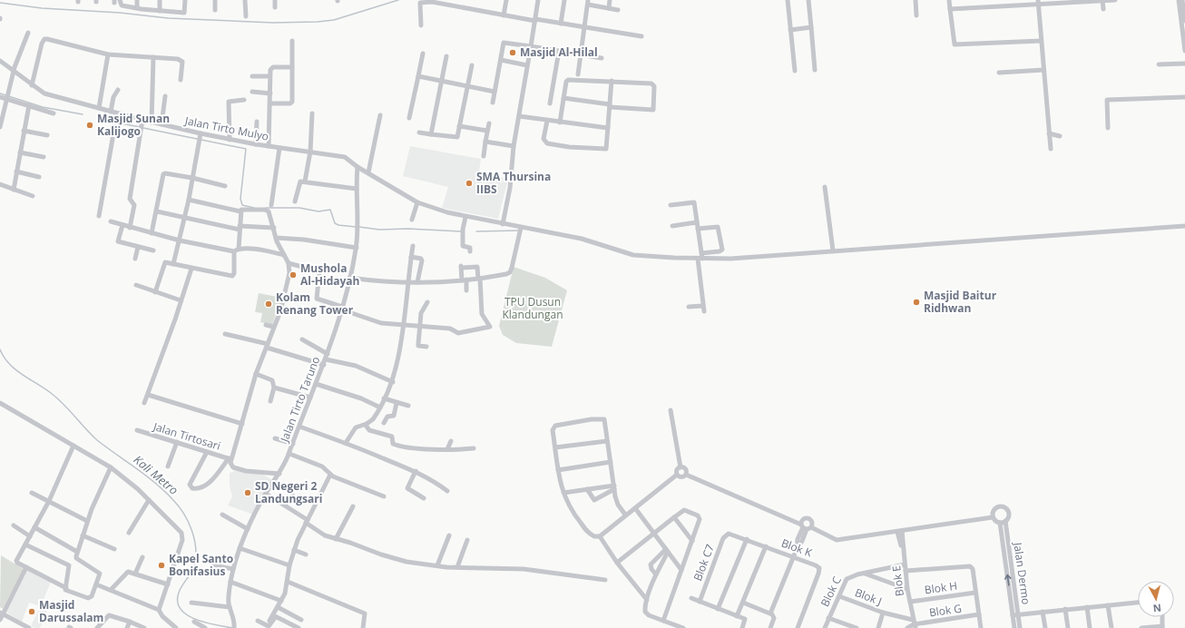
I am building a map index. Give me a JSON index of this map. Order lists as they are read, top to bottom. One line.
{"streets":{"street":["Jalan Tirto Mulyo","Jalan Tirto Taruno","Jalan Tirtosari","Blok K","Blok C7","Jalan Dermo","Blok E","Blok H","Blok C","Blok J","Blok G"]},"crossings":[["Jalan Tirto Mulyo","Jalan Tirto Taruno"],["Blok K","Blok C7"],["Blok E","Blok H"],["Blok E","Blok C"],["Blok E","Blok J"],["Blok E","Blok G"],["Blok C","Blok J"],["Blok J","Blok G"]],"water":["Kali Metro"],"parks":["TPU Dusun Klandungan"],"places":["Masjid Al-Hilal","Masjid Sunan Kalijogo","SMA Thursina IIBS","Mushola Al-Hidayah","Masjid Baitur Ridhwan","Kolam Renang Tower","SD Negeri 2 Landungsari","Kapel Santo Bonifasius","Masjid Darussalam"],"north":"bottom"}
